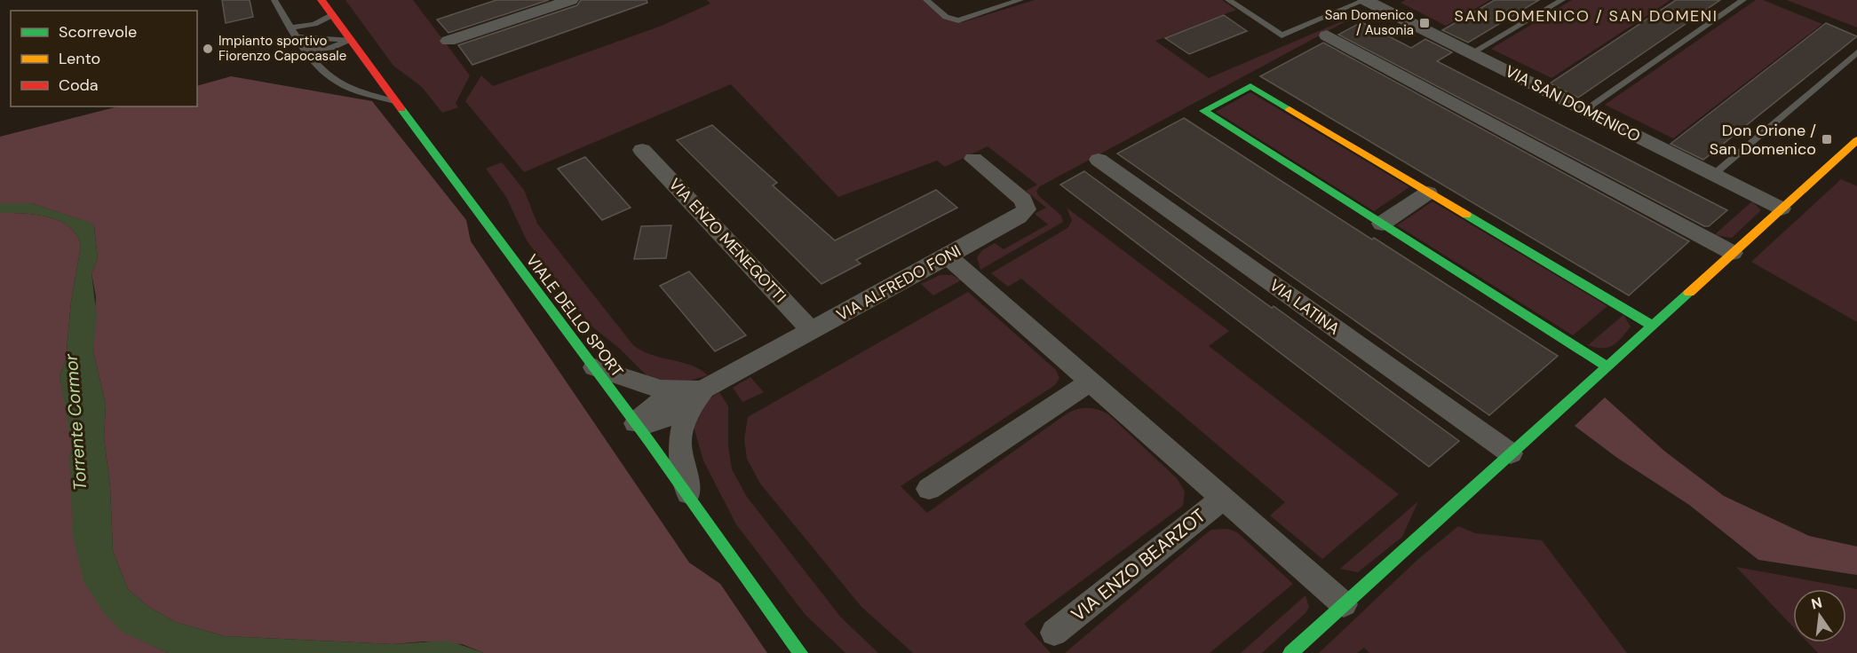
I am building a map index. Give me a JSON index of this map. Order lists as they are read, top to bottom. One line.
{"streets":{"street":["VIA SAN DOMENICO","VIA ENZO MENEGOTTI","VIA ALFREDO FONI","VIA LATINA","VIALE DELLO SPORT","VIA ENZO BEARZOT"]},"crossings":[["VIA ENZO MENEGOTTI","VIA ALFREDO FONI"],["VIA ALFREDO FONI","VIALE DELLO SPORT"],["VIA ALFREDO FONI","VIA ENZO BEARZOT"]],"districts":["SAN DOMENICO / SAN DOMENI"],"water":["Torrente Cormor"],"places":{"transit":["San Domenico / Ausonia","Don Orione / San Domenico"],"other":["Impianto sportivo Fiorenzo Capocasale"]},"legend":["Scorrevole","Lento","Coda"],"north":"top"}
